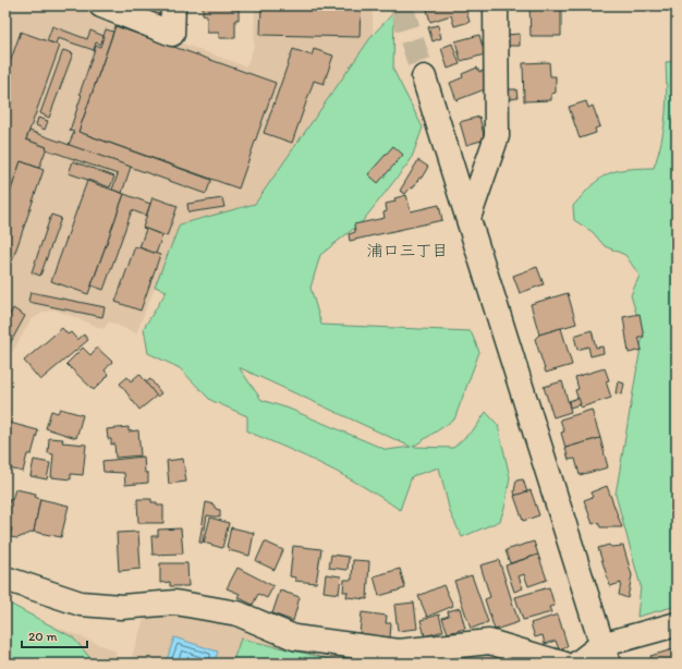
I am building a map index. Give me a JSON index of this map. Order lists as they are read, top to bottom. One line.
{"districts":["浦口三丁目"],"scale_bar":"20 m"}
